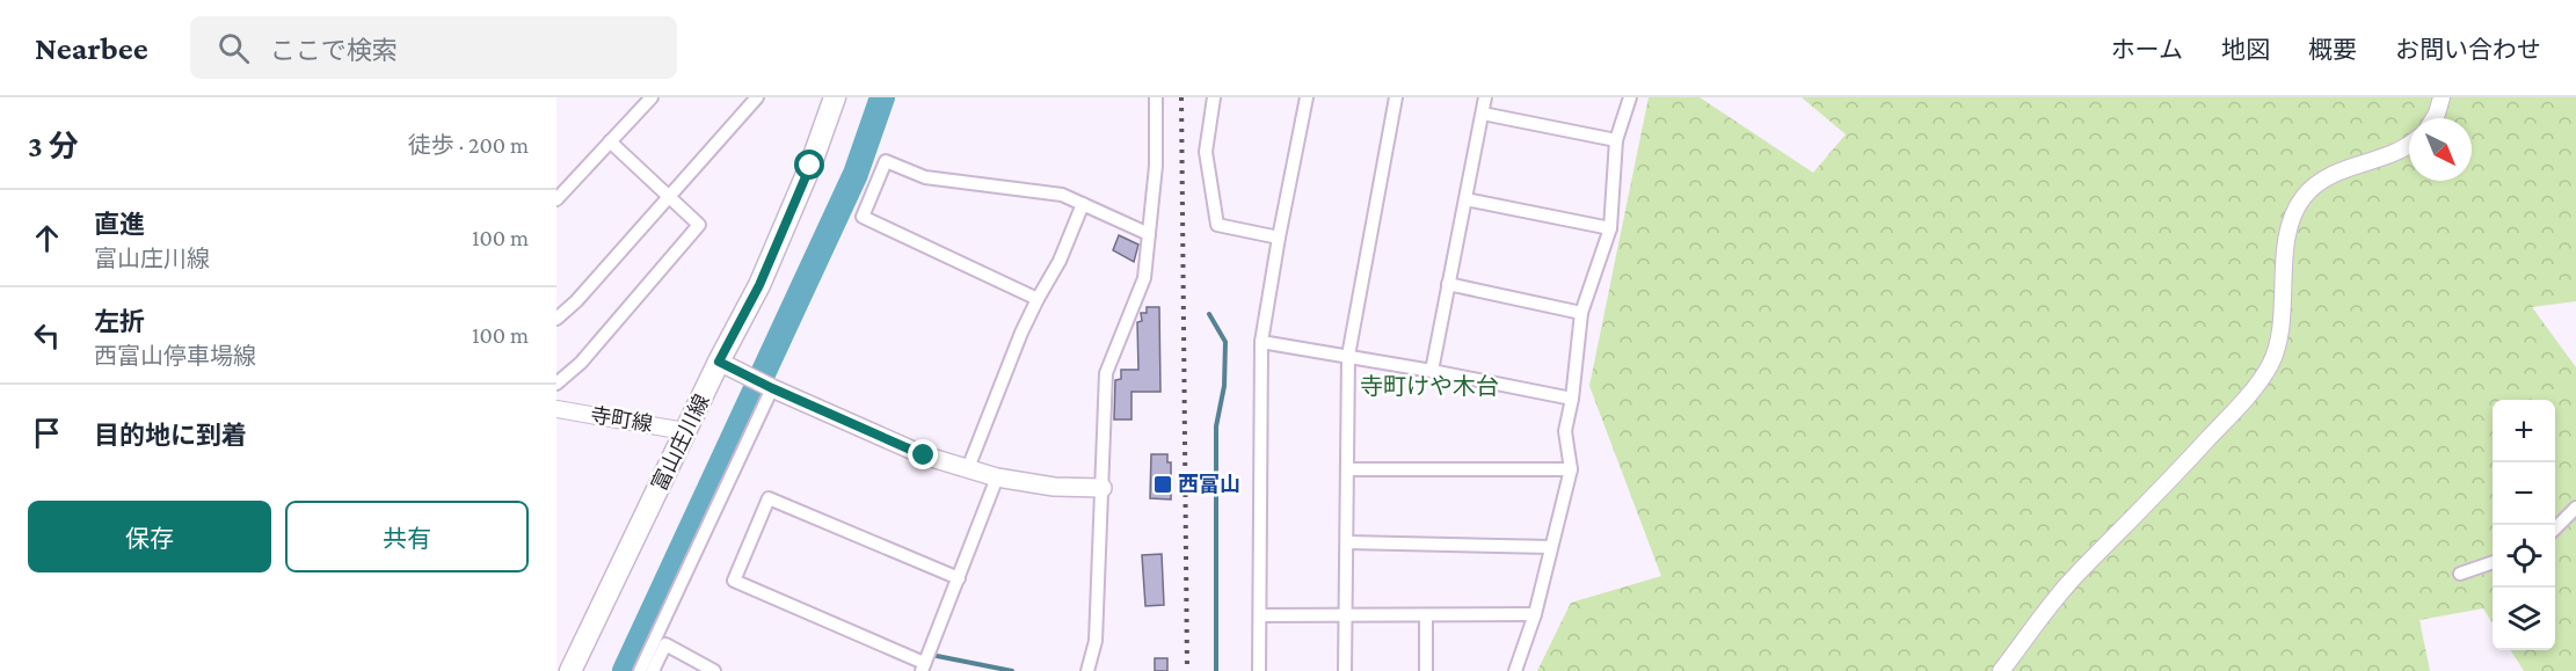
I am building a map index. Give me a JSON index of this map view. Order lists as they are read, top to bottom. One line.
{"streets":{"main road":["富山庄川線"],"street":["寺町線"]},"crossings":[["寺町線","富山庄川線"]],"districts":["寺町けや木台"],"places":{"transit":["西富山"]},"north":"bottom right","page":{"header":"Nearbee","search":"ここで検索","nav":["ホーム","地図","概要","お問い合わせ"],"heading":["3 分","徒歩 · 200 m"],"list":[["直進","富山庄川線","100 m"],["左折","西富山停車場線","100 m"],"目的地に到着"],"map_buttons":["+","−"],"buttons":["保存","共有"]}}
